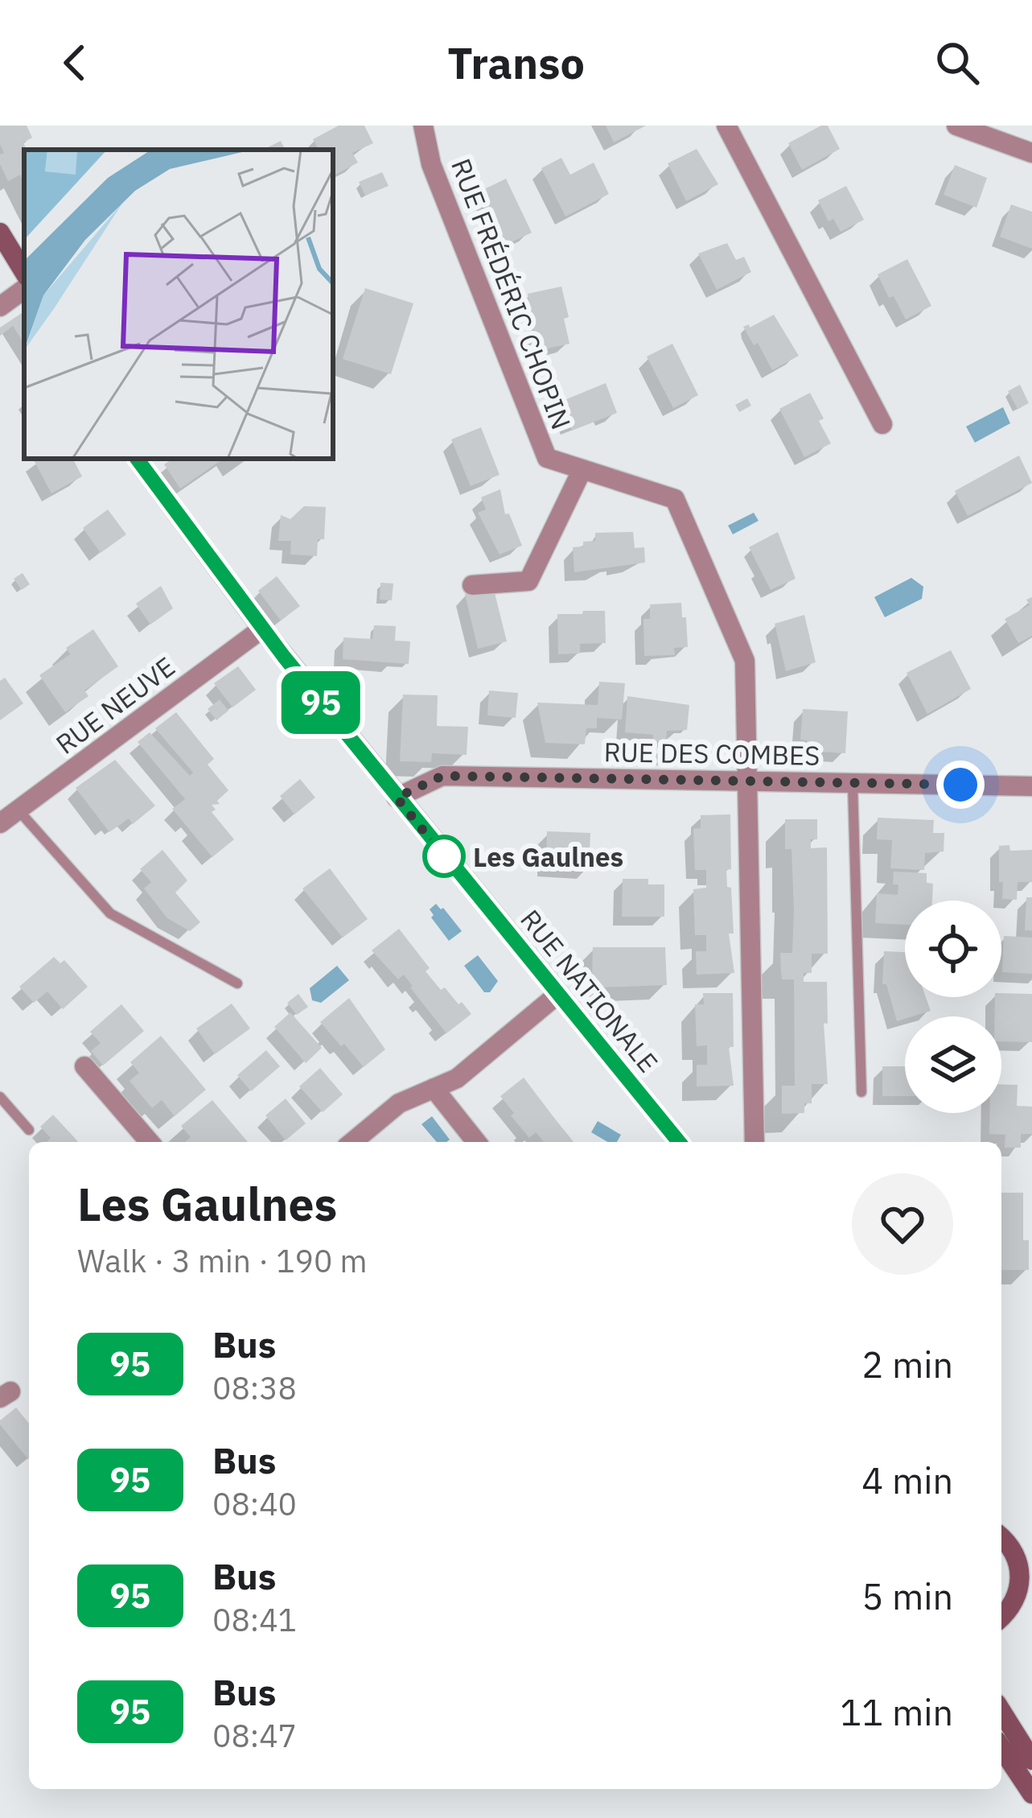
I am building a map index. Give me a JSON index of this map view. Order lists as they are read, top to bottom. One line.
{"streets":{"main road":["RUE NATIONALE"],"street":["RUE FRÉDÉRIC CHOPIN","RUE NEUVE","RUE DES COMBES"]},"crossings":[["RUE FRÉDÉRIC CHOPIN","RUE DES COMBES"],["RUE NEUVE","RUE NATIONALE"],["RUE DES COMBES","RUE NATIONALE"]],"places":["Les Gaulnes"],"lines":["bus line 95"],"page":{"header":"Transo","on_map":"95","heading":["Les Gaulnes","Walk · 3 min · 190 m"],"list":[{"mark":"95","name":"Bus","note":"08:38","value":"2 min"},{"mark":"95","name":"Bus","note":"08:40","value":"4 min"},{"mark":"95","name":"Bus","note":"08:41","value":"5 min"},{"mark":"95","name":"Bus","note":"08:47","value":"11 min"}]}}
